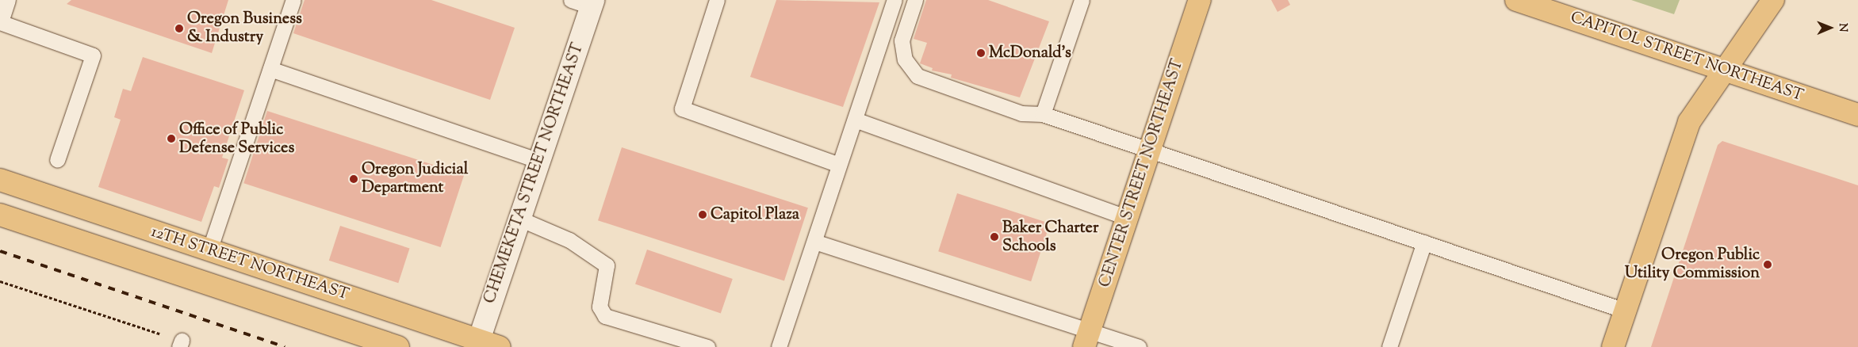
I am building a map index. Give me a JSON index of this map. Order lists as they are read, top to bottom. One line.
{"streets":{"main road":["CAPITOL STREET NORTHEAST","CENTER STREET NORTHEAST","12TH STREET NORTHEAST"],"street":["CHEMEKETA STREET NORTHEAST"]},"crossings":[["CHEMEKETA STREET NORTHEAST","12TH STREET NORTHEAST"]],"places":["Oregon Business & Industry","McDonald's","Office of Public Defense Services","Oregon Judicial Department","Capitol Plaza","Baker Charter Schools","Oregon Public Utility Commission"],"north":"right"}
